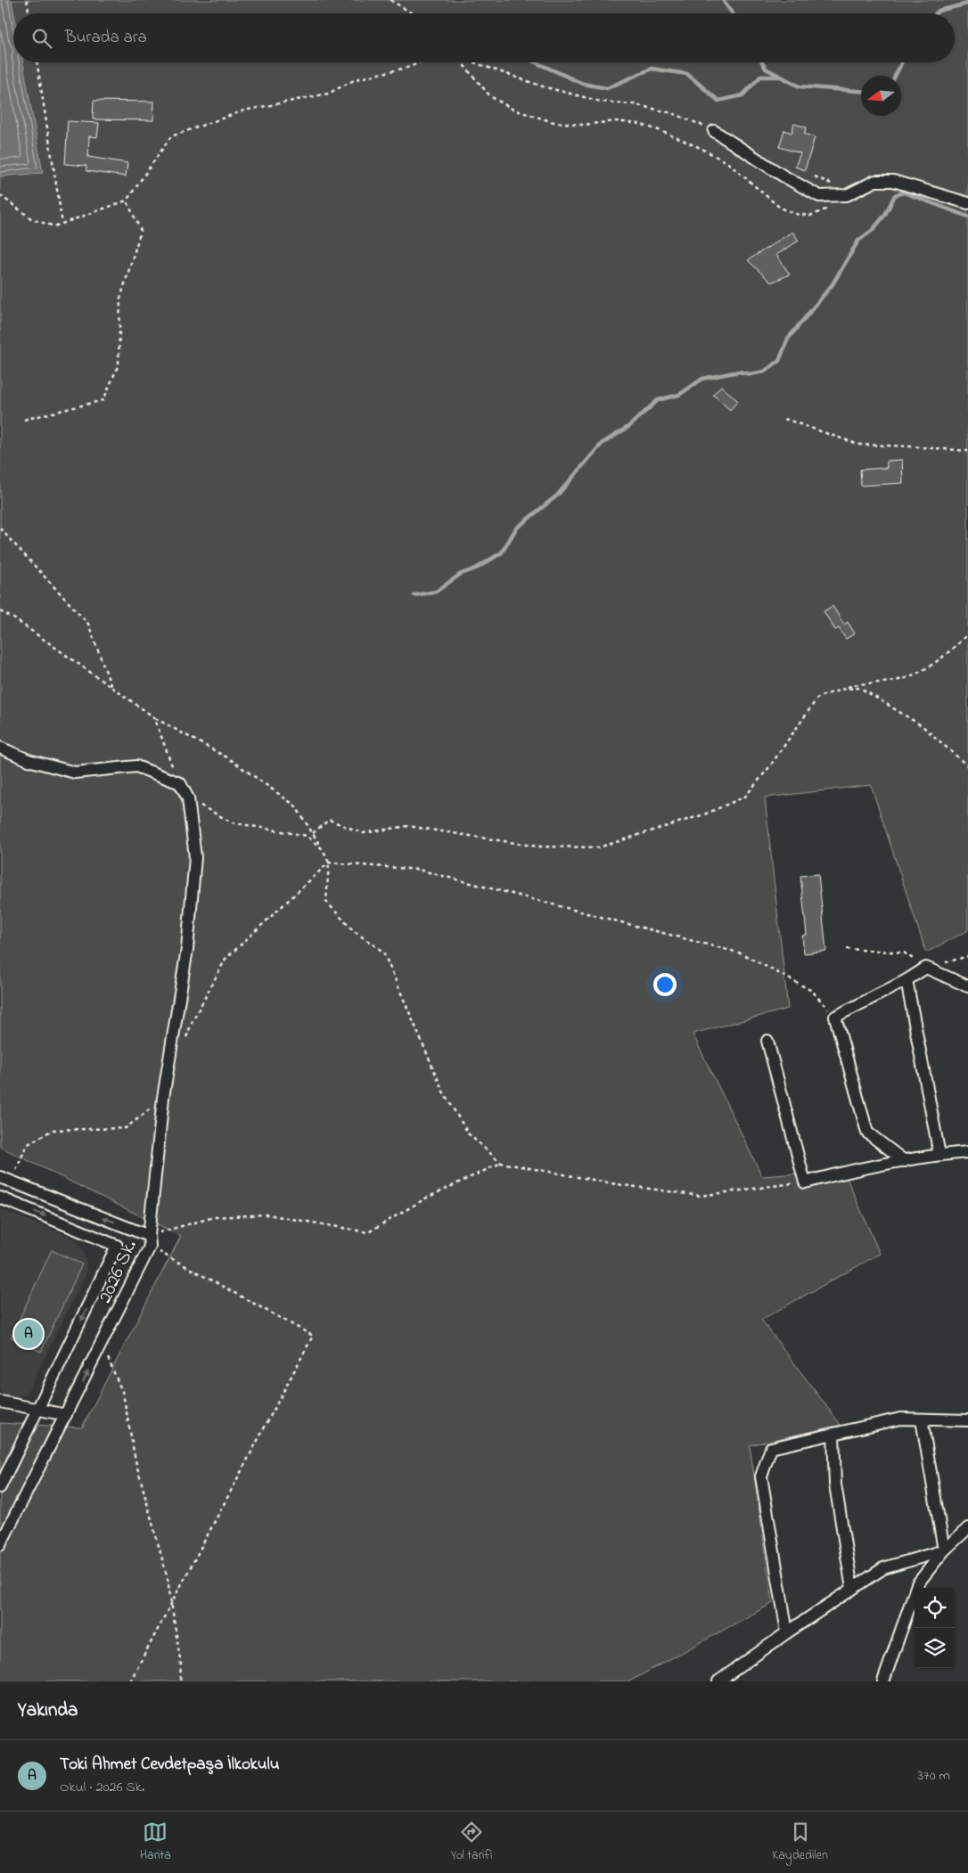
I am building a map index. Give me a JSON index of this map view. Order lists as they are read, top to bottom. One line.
{"streets":{"street":["2026 Sk."]},"north":"left","page":{"search":"Burada ara","pins":"A","heading":"Yakında","list":[{"mark":"A","name":"Toki Ahmet Cevdetpaşa İlkokulu","note":"Okul · 2026 Sk.","value":"370 m"}],"nav":["Harita","Yol tarifi","Kaydedilen"]}}
